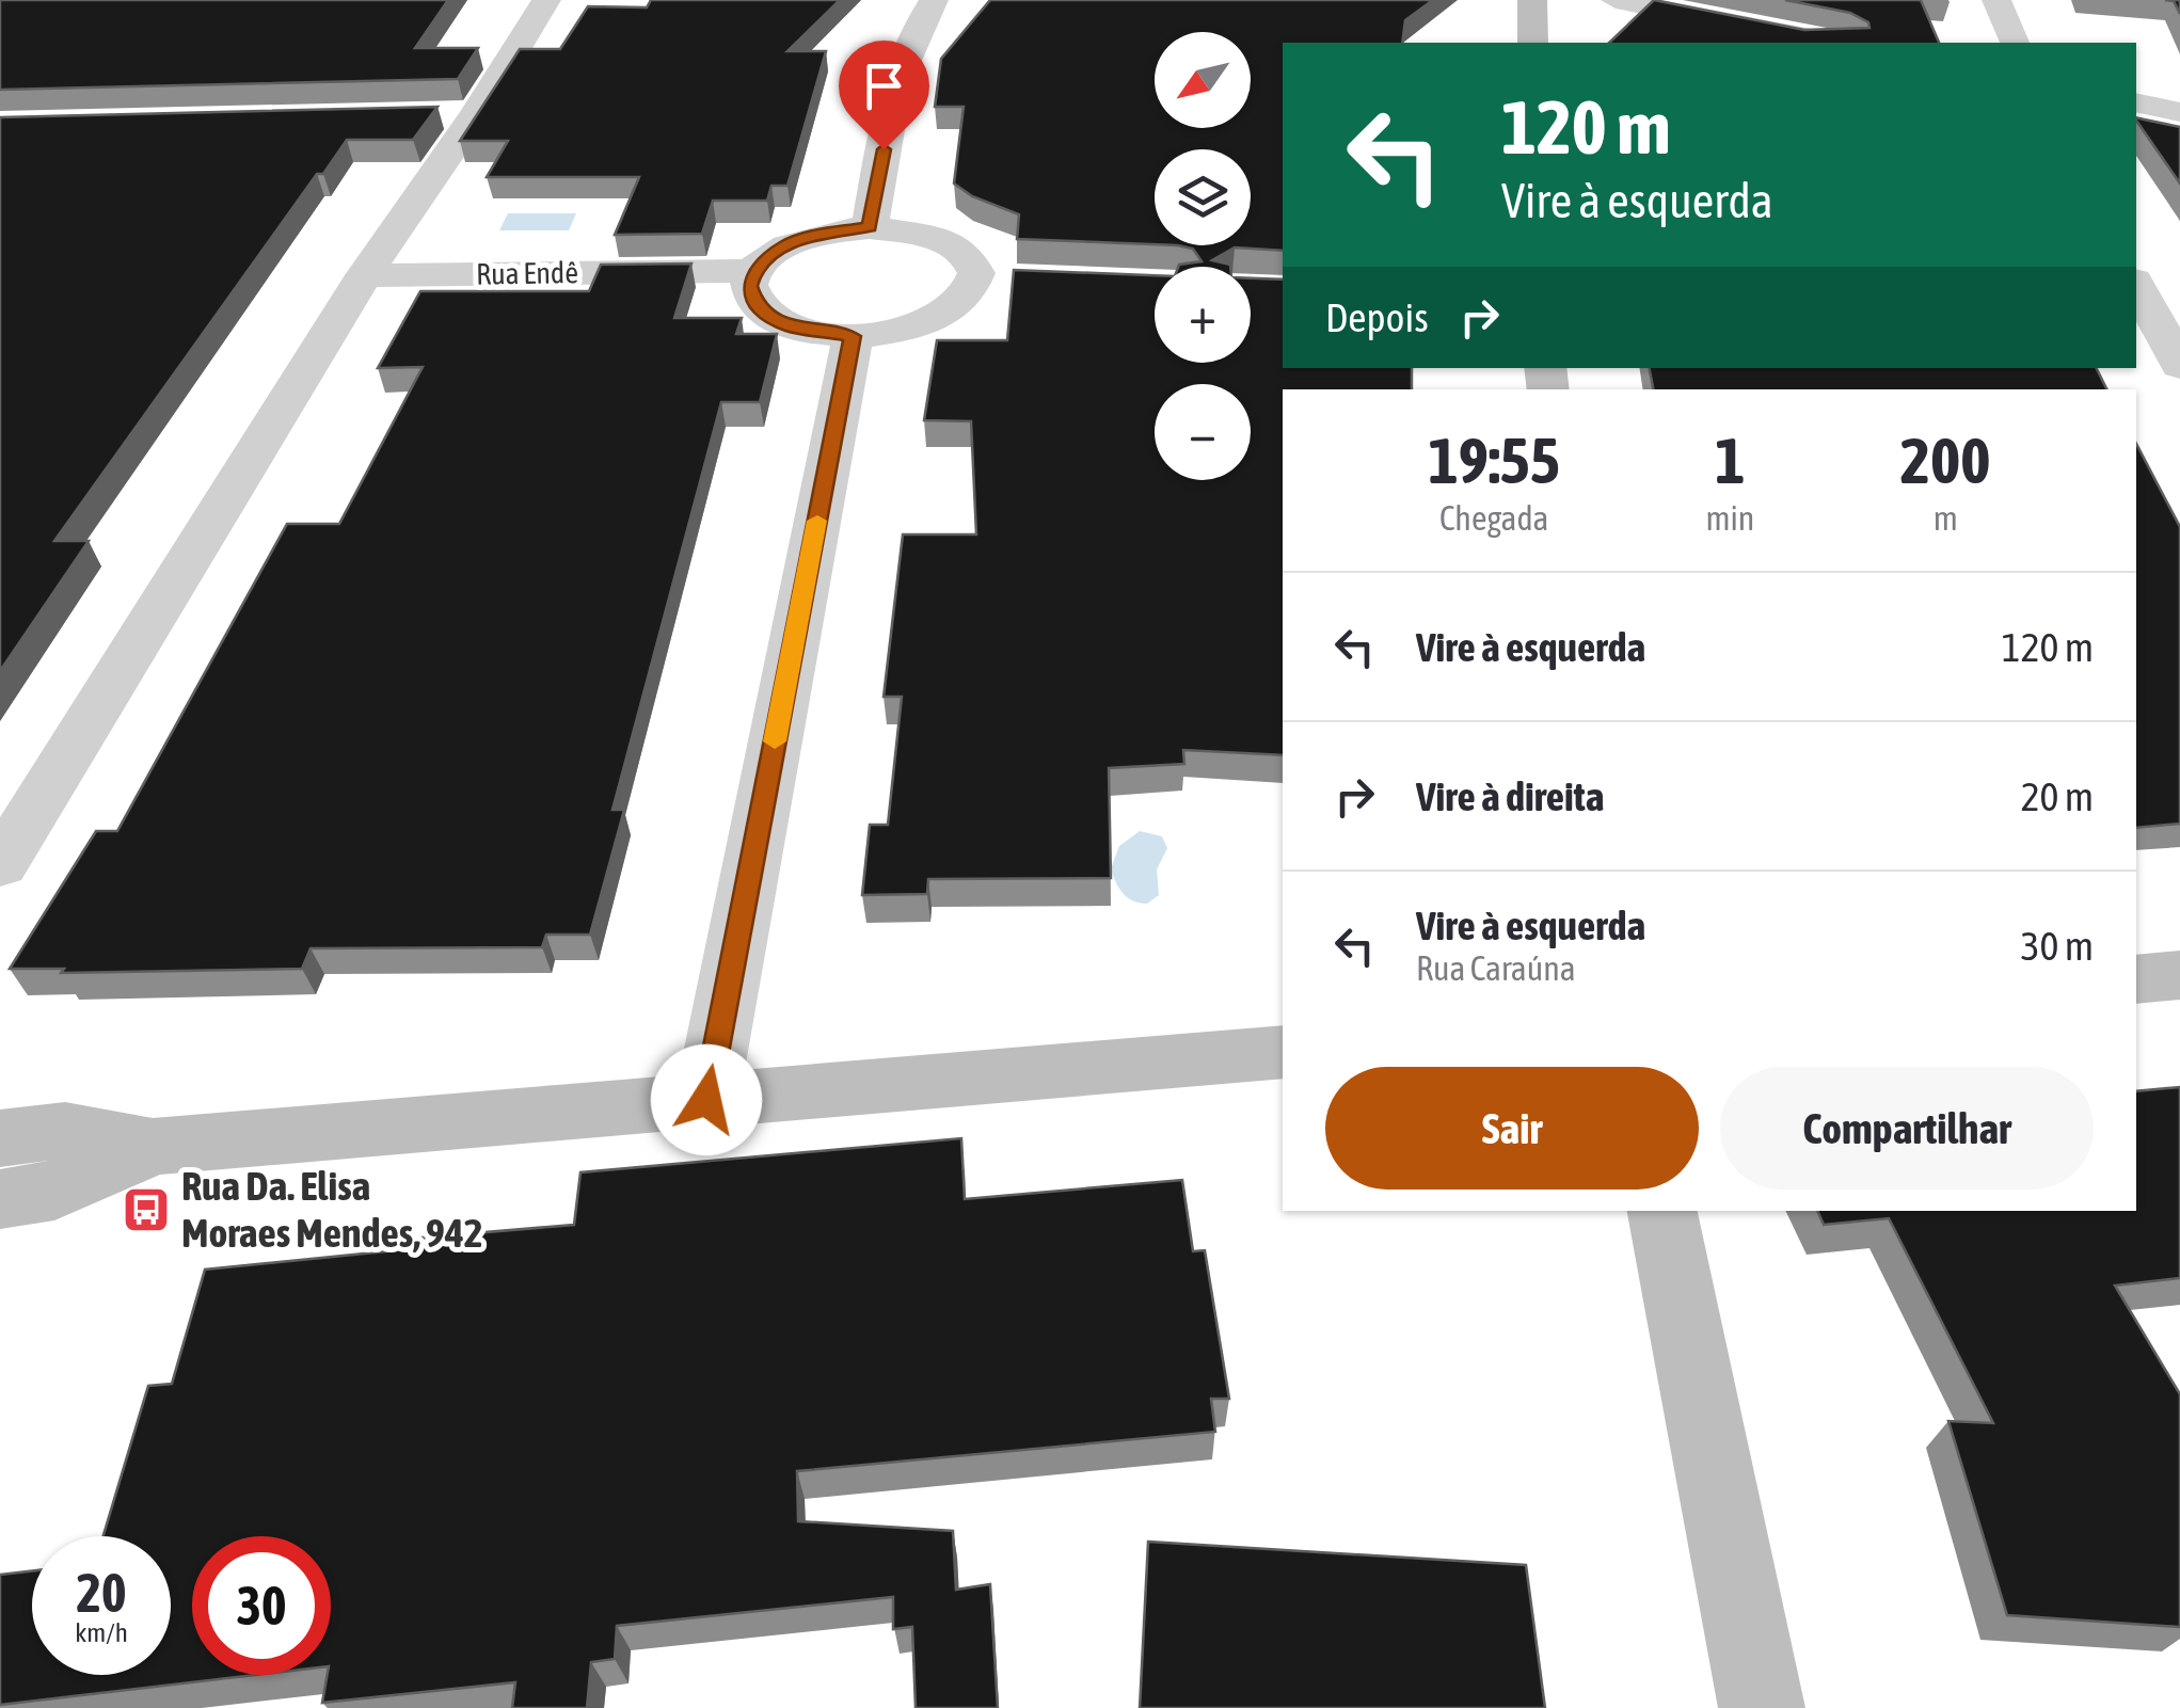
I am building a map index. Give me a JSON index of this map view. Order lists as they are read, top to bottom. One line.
{"streets":{"street":["Rua Endê"]},"places":{"bus stop":["Rua Da. Elisa Moraes Mendes, 942"]},"north":"bottom left","page":{"map_buttons":["+","−"],"turn":["120 m","Vire à esquerda"],"then":"Depois","eta":["19:55","Chegada","1","min","200","m"],"list":[{"name":"Vire à esquerda","value":"120 m"},{"name":"Vire à direita","value":"20 m"},{"name":"Vire à esquerda","note":"Rua Caraúna","value":"30 m"}],"buttons":["Sair","Compartilhar"],"speed":"20 km/h","limit":"30"}}
